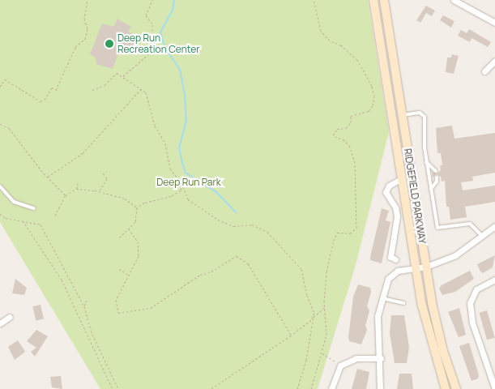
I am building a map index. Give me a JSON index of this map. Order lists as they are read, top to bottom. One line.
{"streets":{"main road":["RIDGEFIELD PARKWAY"]},"parks":["Deep Run Park"],"places":["Deep Run Recreation Center"]}
